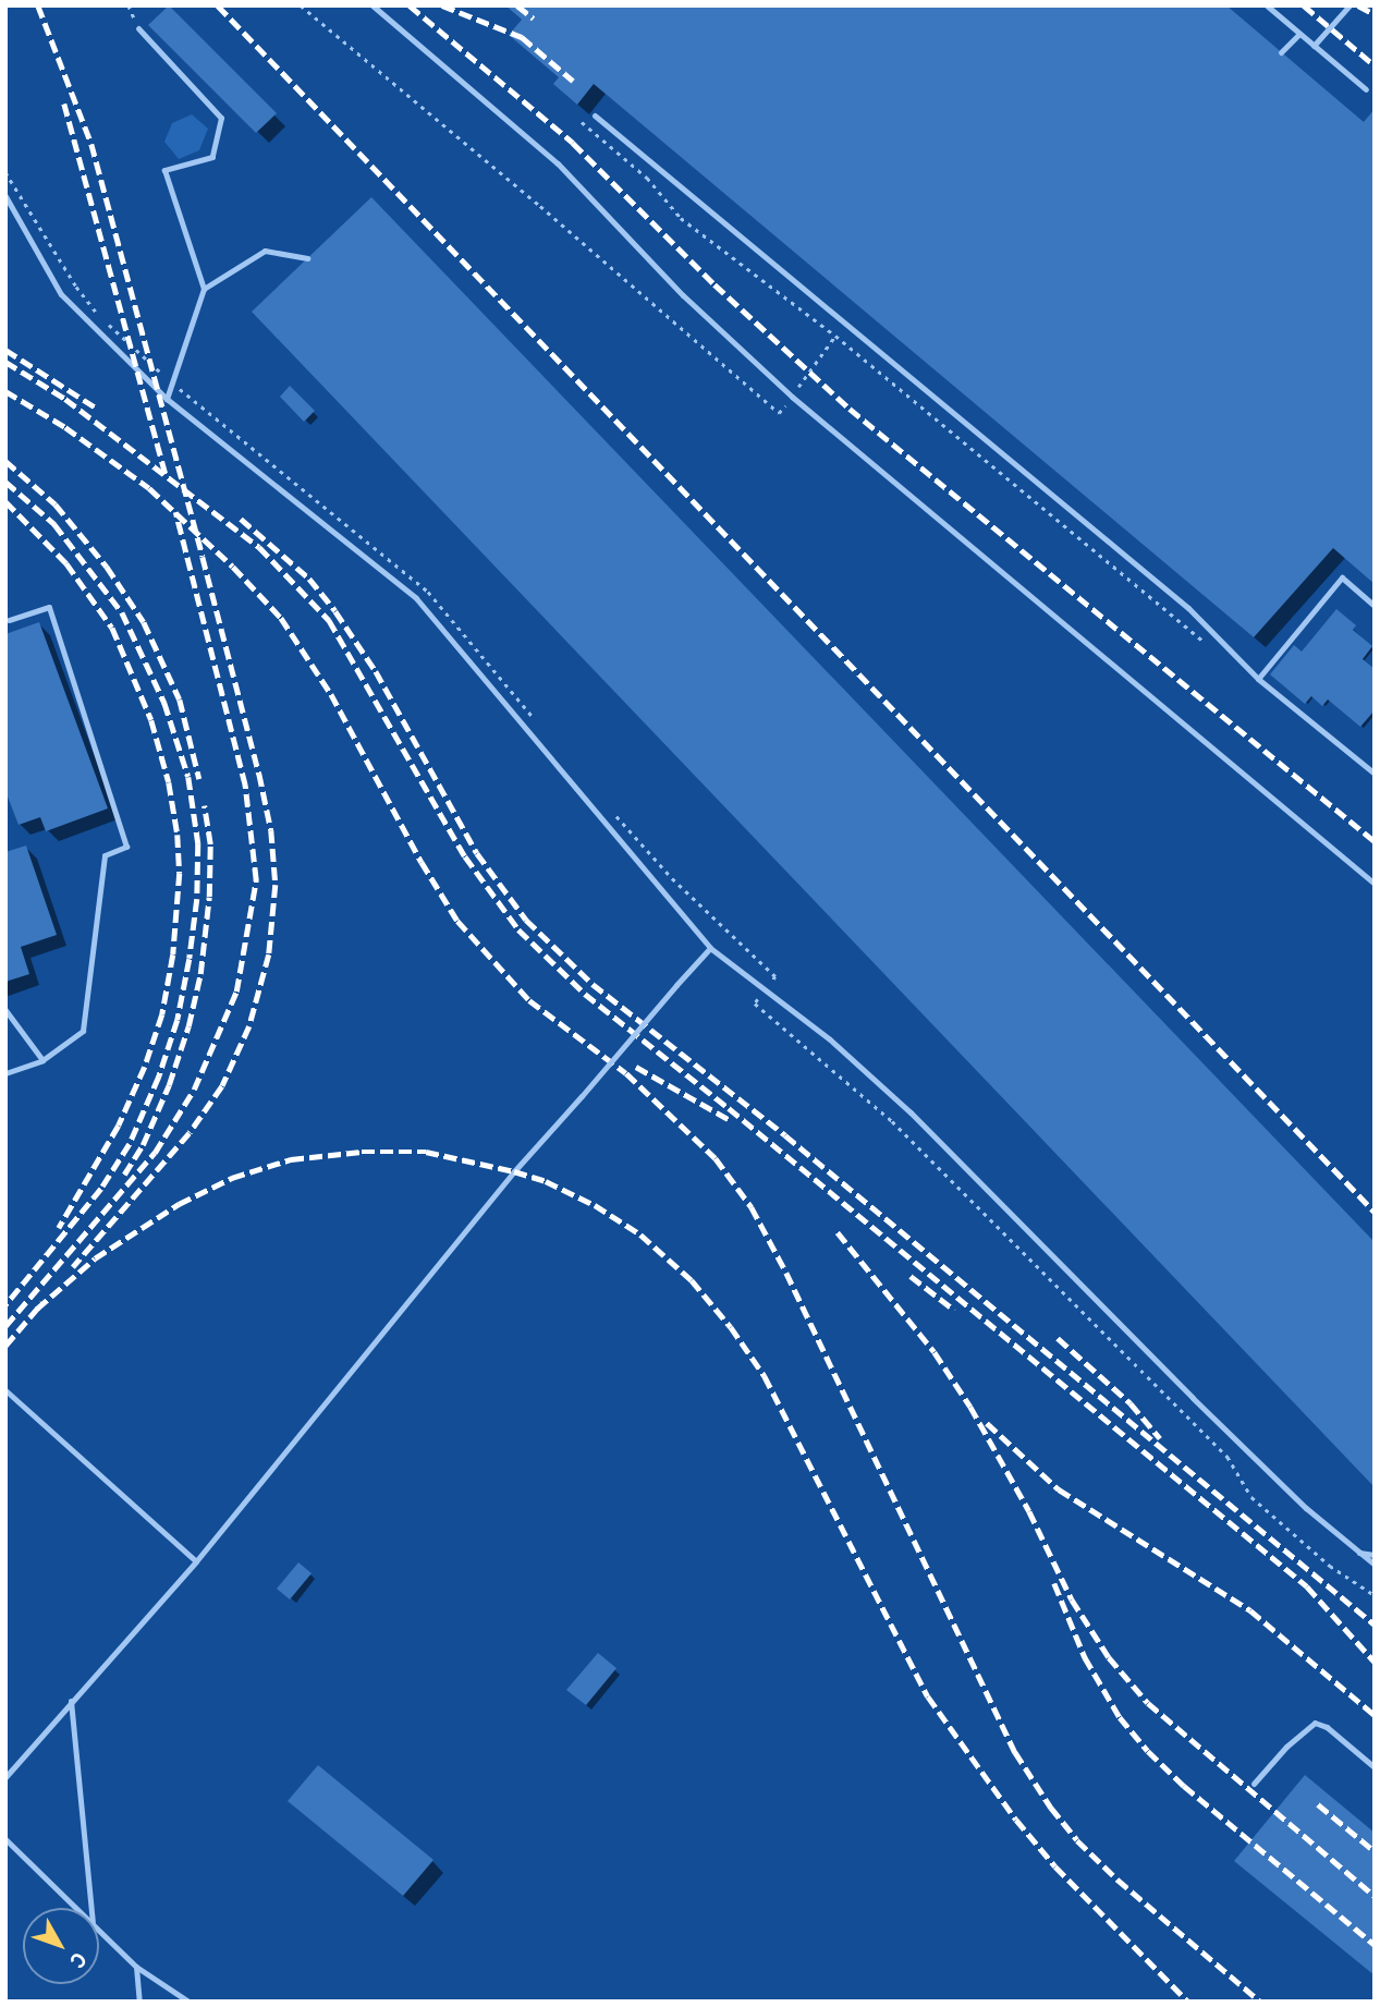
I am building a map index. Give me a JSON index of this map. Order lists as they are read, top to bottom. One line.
{"north":"bottom right"}
